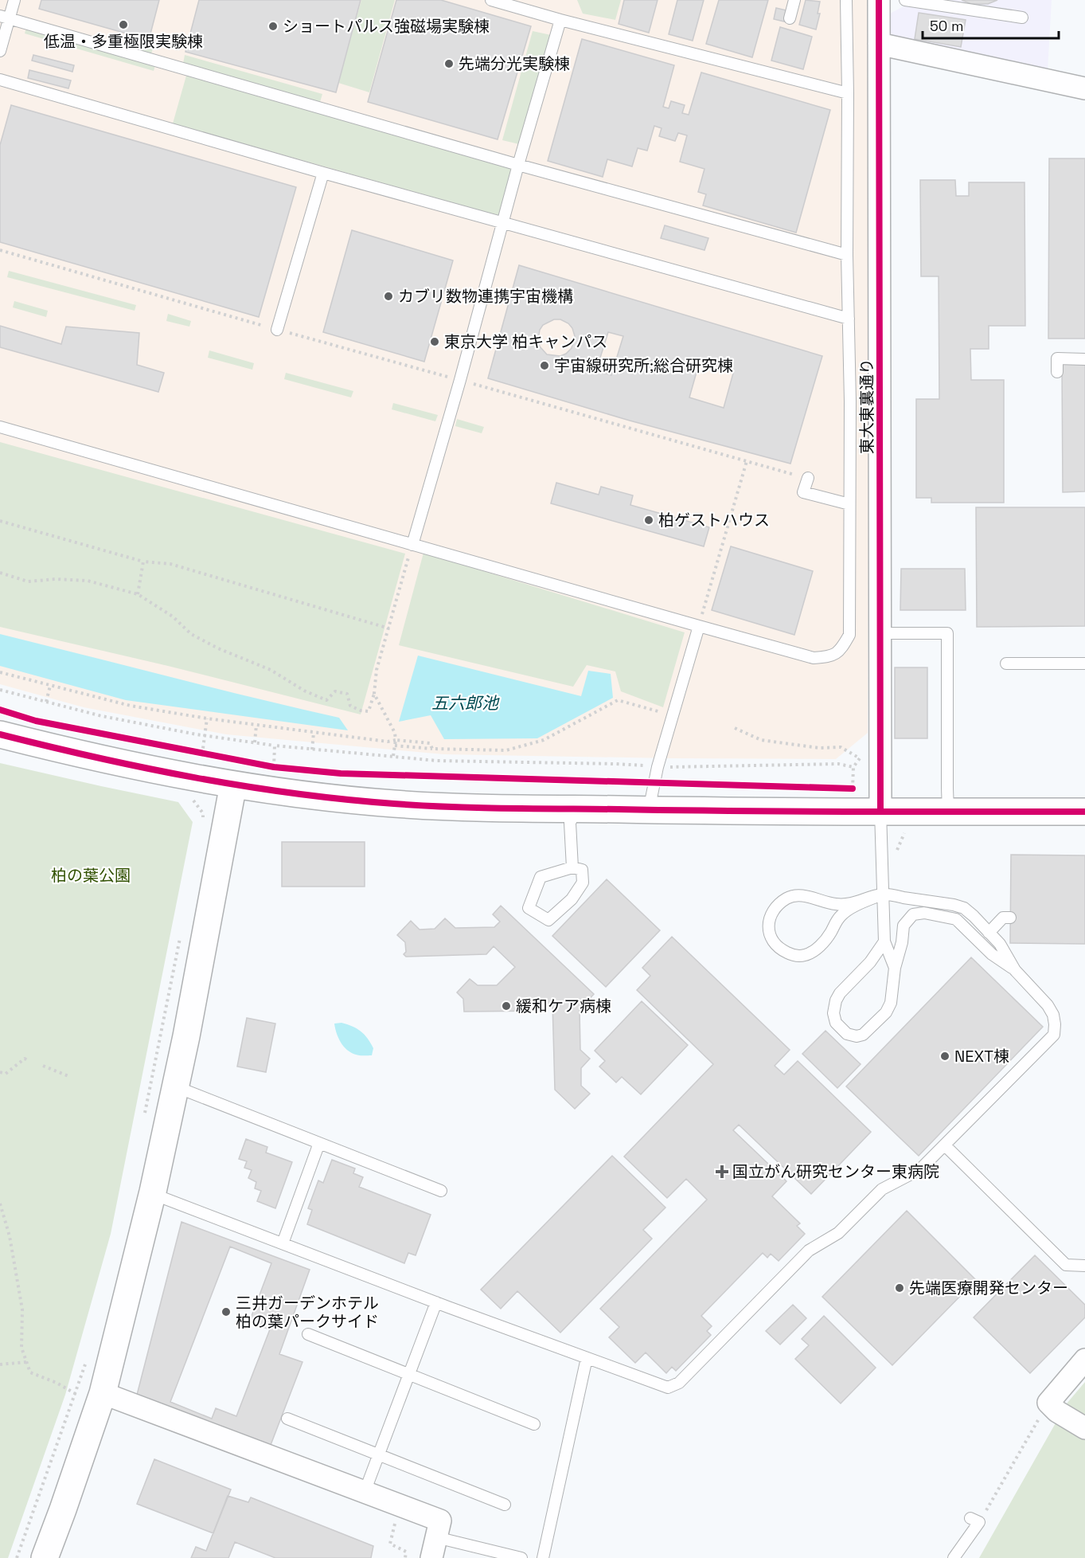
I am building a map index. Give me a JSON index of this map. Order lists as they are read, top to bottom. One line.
{"streets":{"street":["東大東裏通り"]},"water":["五六郎池"],"parks":["柏の葉公園"],"places":{"other":["低温・多重極限実験棟","ショートパルス強磁場実験棟","先端分光実験棟","カブリ数物連携宇宙機構","東京大学 柏キャンパス","宇宙線研究所;総合研究棟","柏ゲストハウス","緩和ケア病棟","NEXT棟","先端医療開発センター","三井ガーデンホテル 柏の葉パークサイド"],"health":["国立がん研究センター東病院"]},"scale_bar":"50 m"}
